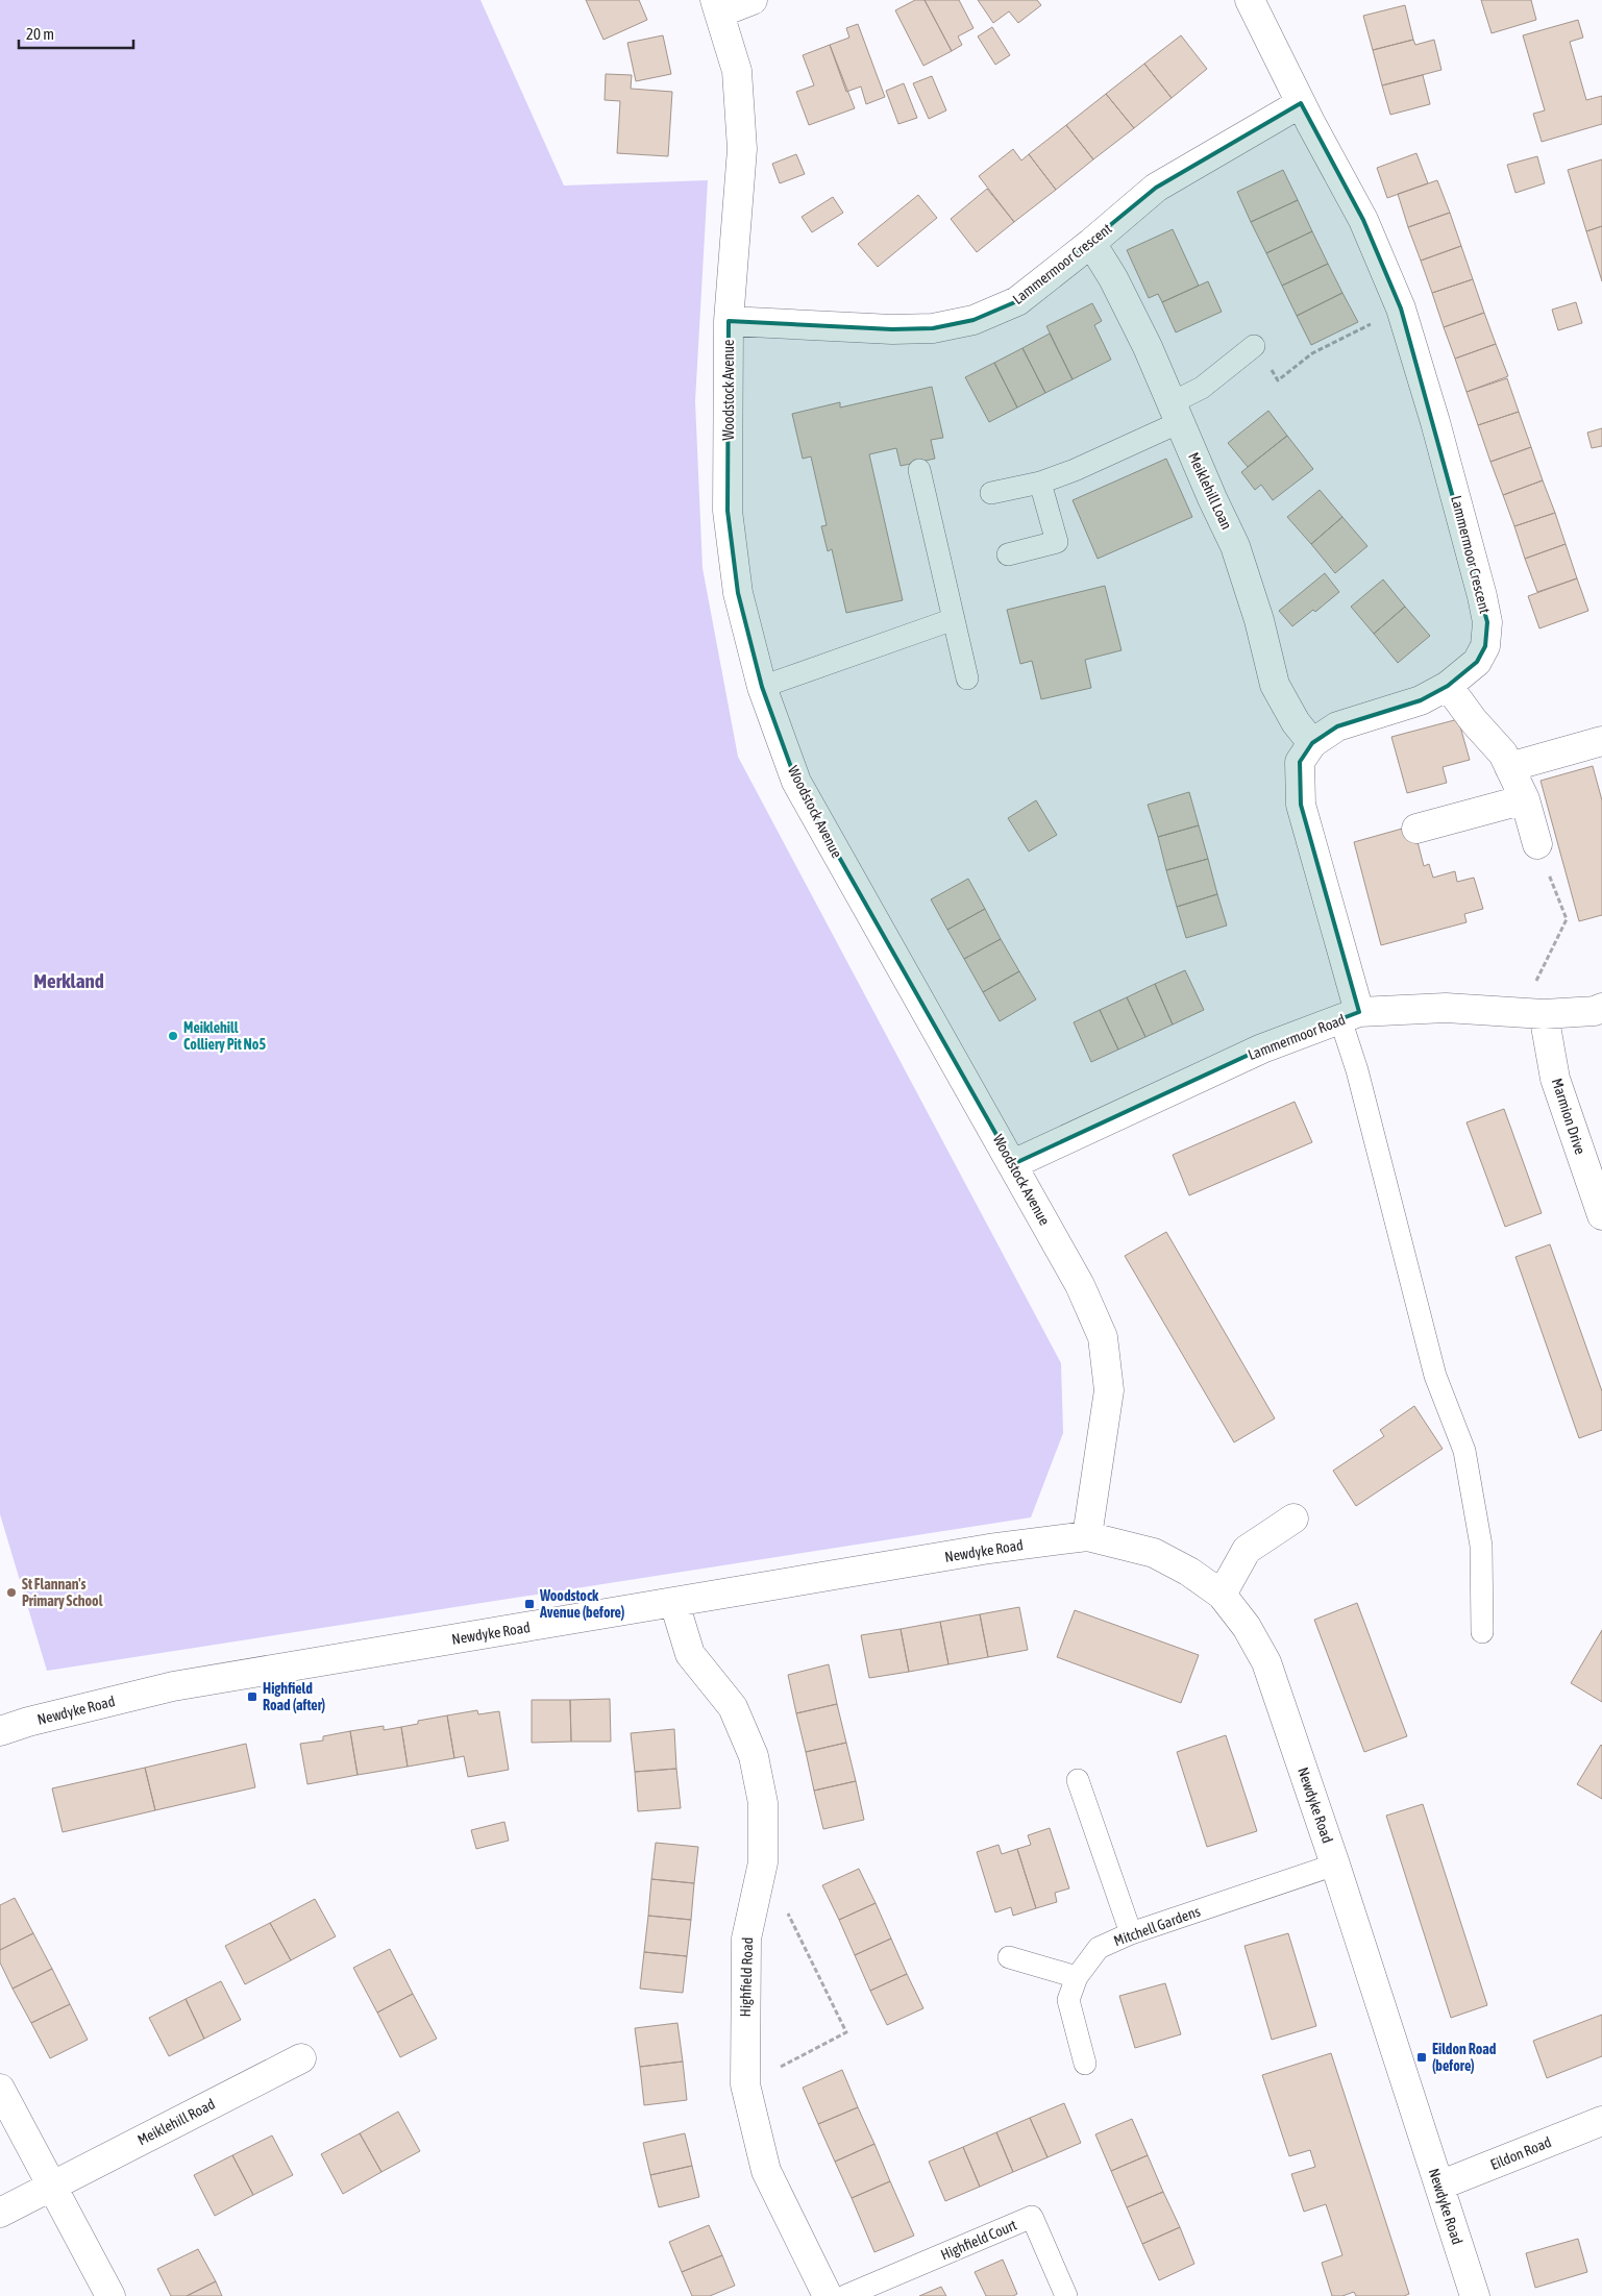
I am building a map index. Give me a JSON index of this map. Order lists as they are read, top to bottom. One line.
{"streets":{"street":["Lammermoor Crescent","Woodstock Avenue","Meiklehill Loan","Lammermoor Road","Marmion Drive","Newdyke Road","Highfield Road","Meiklehill Road","Eildon Road"],"lane":["Mitchell Gardens","Highfield Court"]},"crossings":[["Lammermoor Crescent","Woodstock Avenue"],["Lammermoor Crescent","Meiklehill Loan"],["Lammermoor Crescent","Lammermoor Road"],["Woodstock Avenue","Lammermoor Road"],["Woodstock Avenue","Newdyke Road"],["Lammermoor Road","Marmion Drive"],["Newdyke Road","Mitchell Gardens"],["Newdyke Road","Highfield Road"],["Newdyke Road","Eildon Road"]],"districts":["Merkland"],"places":{"other":["Meiklehill Colliery Pit No5","St Flannan's Primary School"],"transit":["Woodstock Avenue (before)","Highfield Road (after)","Eildon Road (before)"]},"scale_bar":"20 m"}
